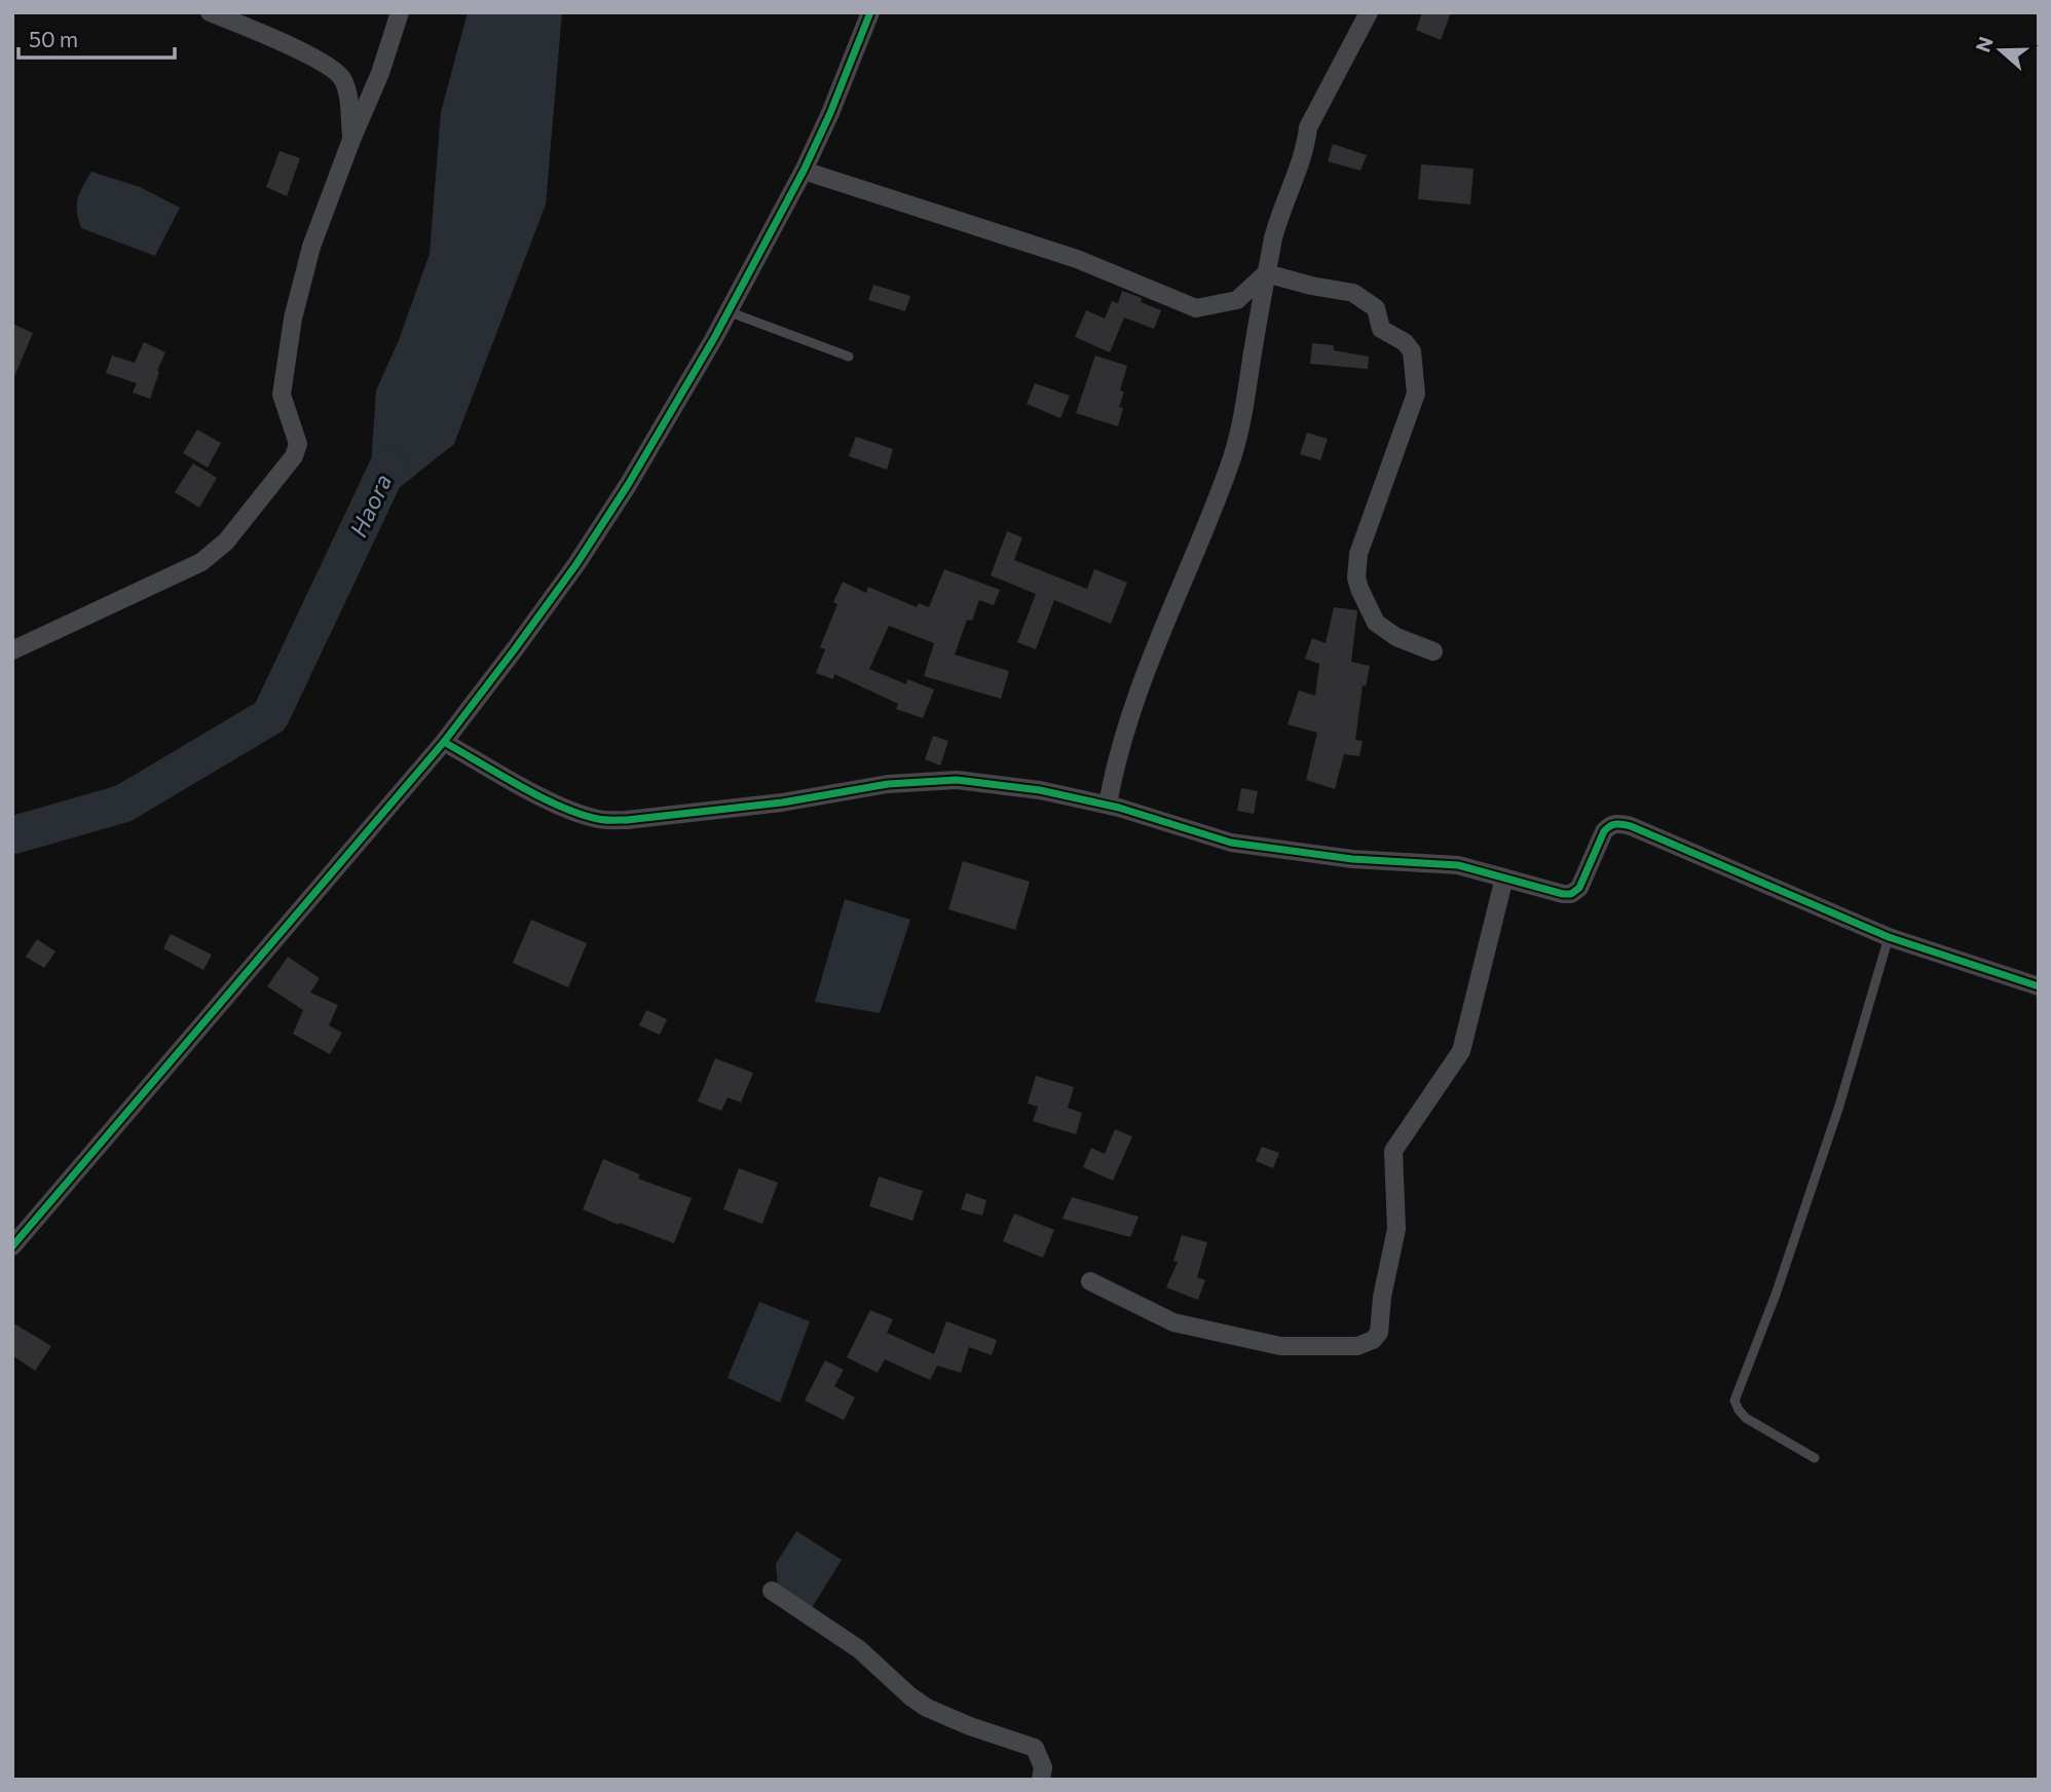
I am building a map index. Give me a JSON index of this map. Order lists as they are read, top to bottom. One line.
{"water":["Haora"],"scale_bar":"50 m","north":"left"}
